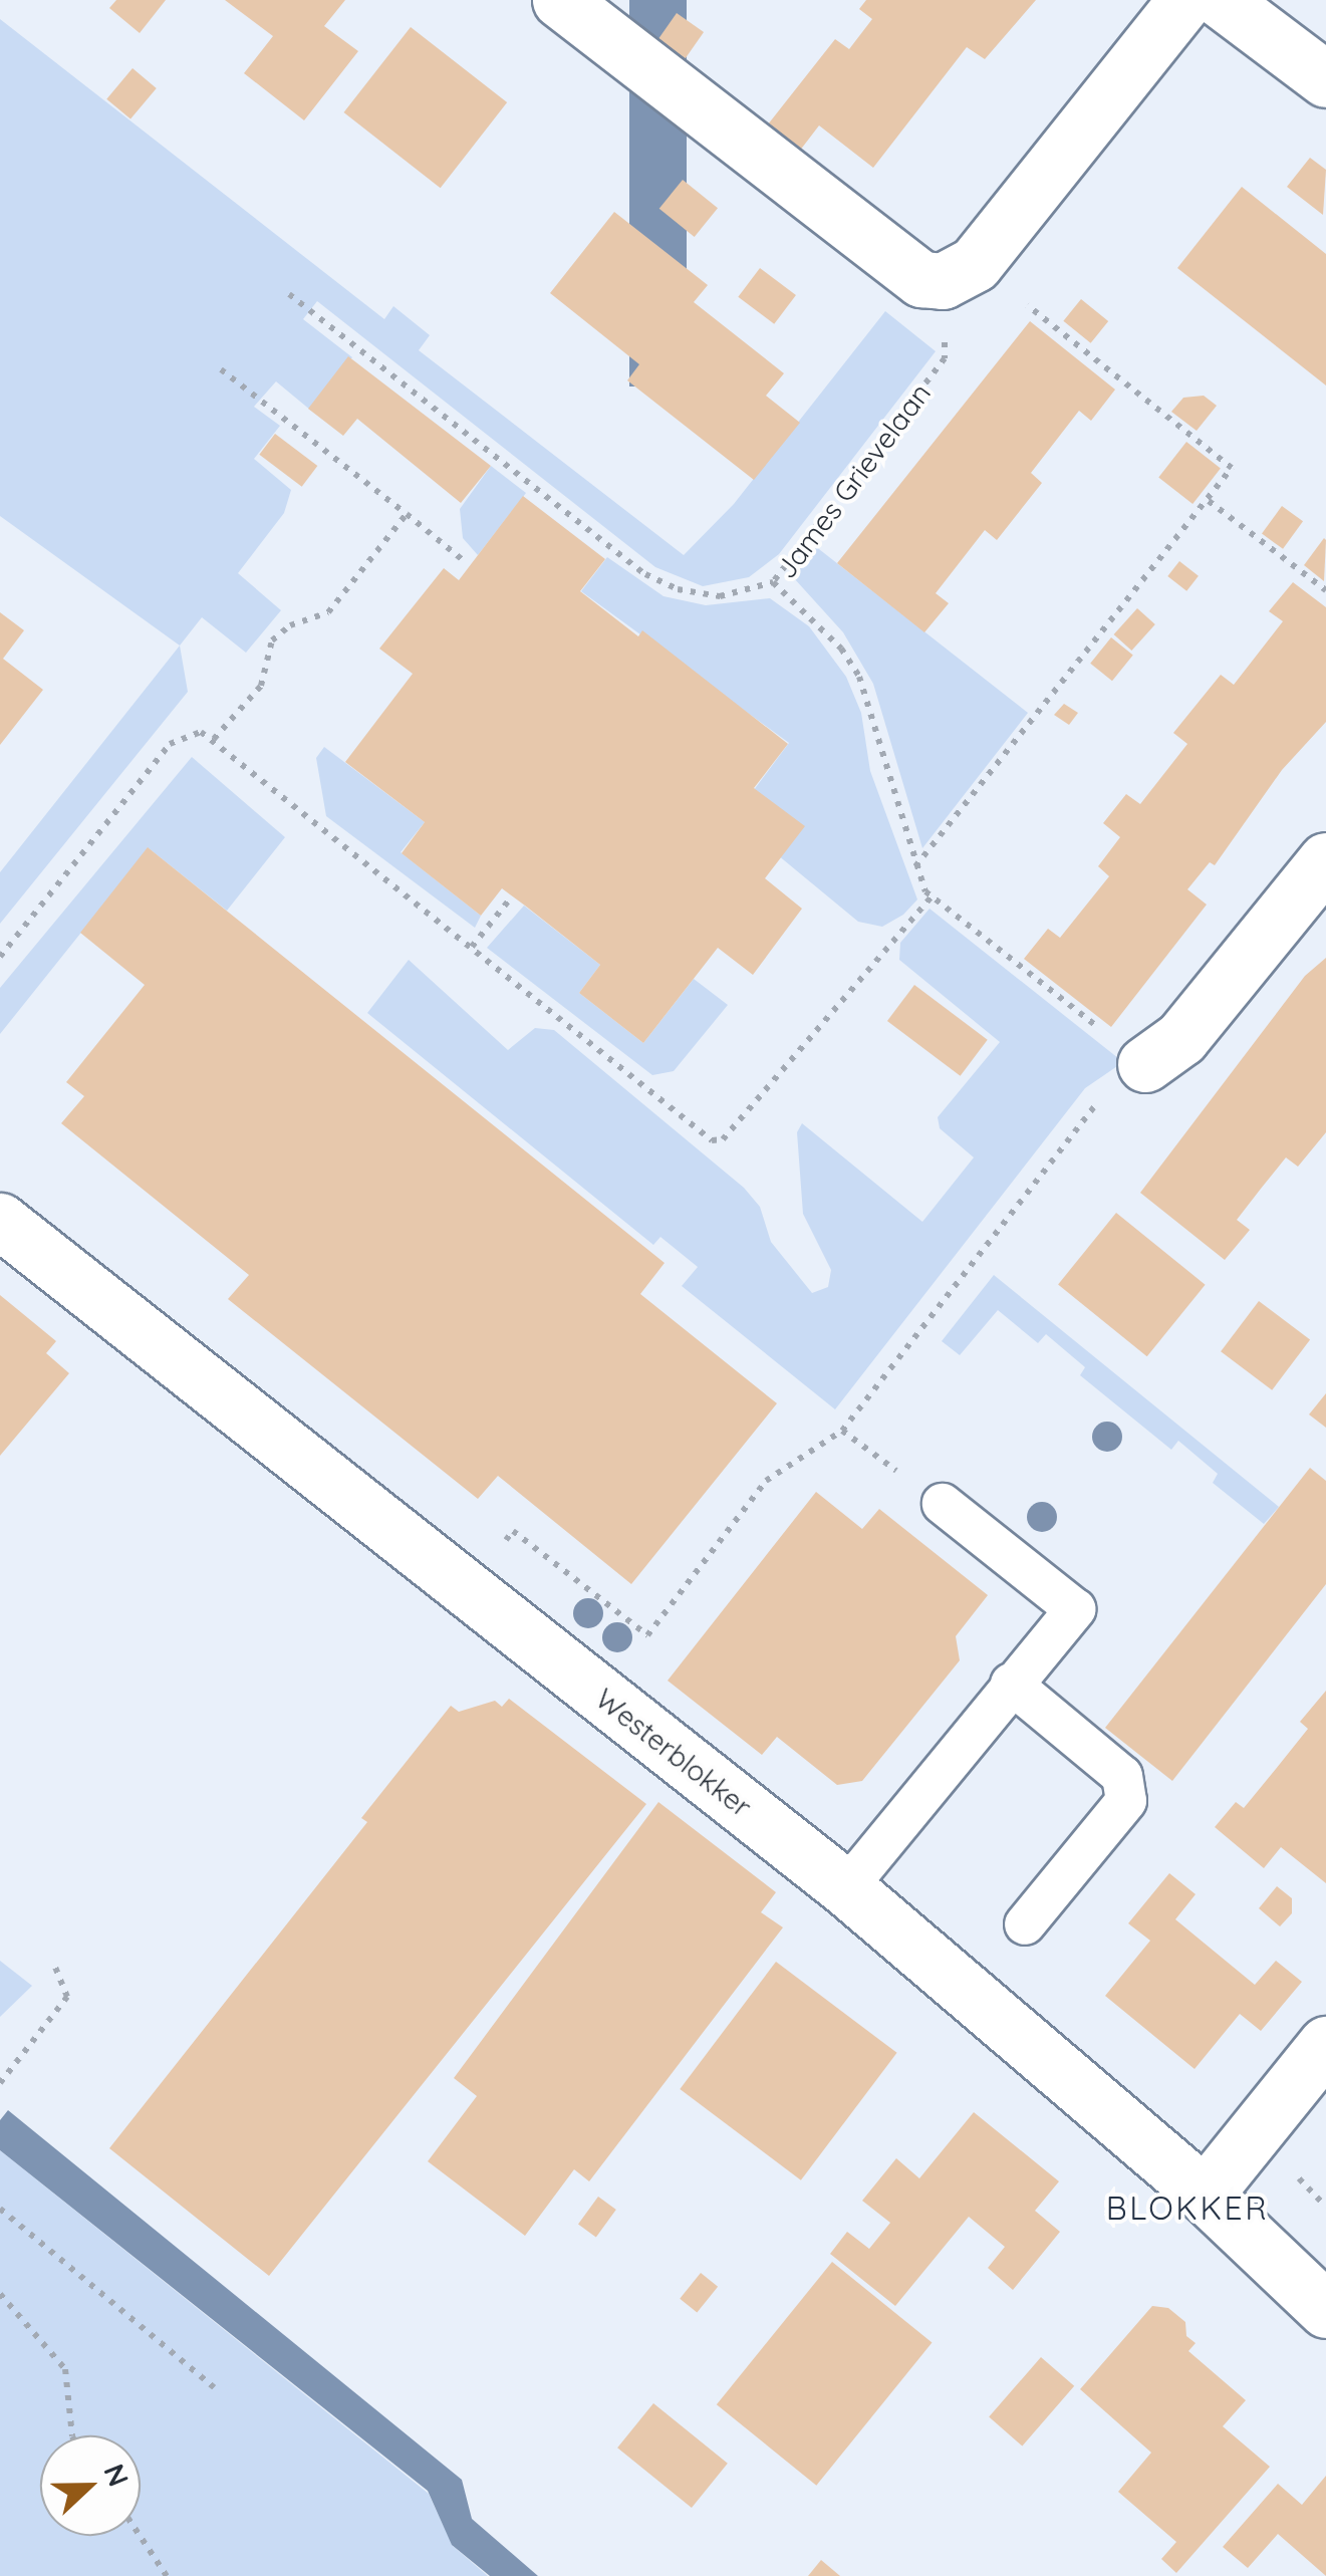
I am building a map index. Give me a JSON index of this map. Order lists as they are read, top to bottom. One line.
{"streets":{"street":["Westerblokker"],"path":["James Grievelaan"]},"districts":["BLOKKER"],"north":"right"}
